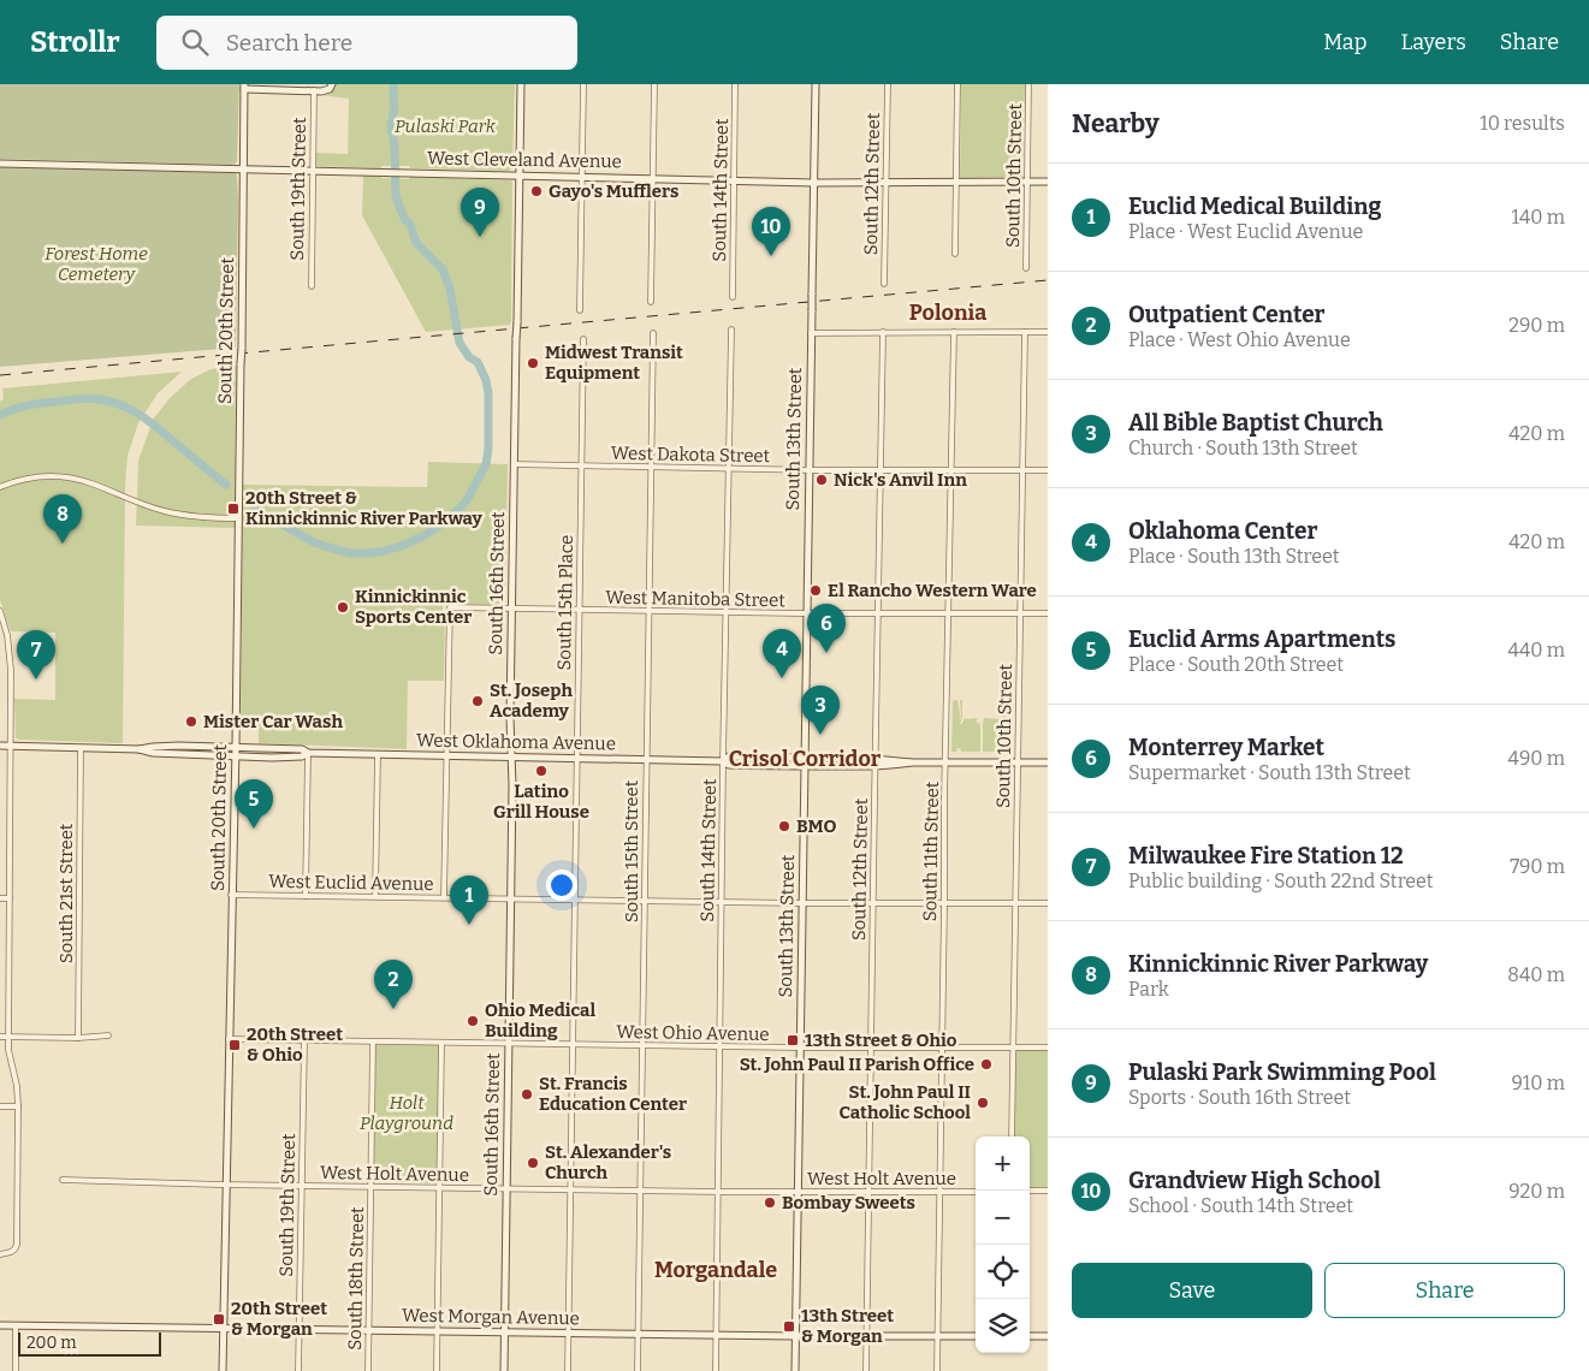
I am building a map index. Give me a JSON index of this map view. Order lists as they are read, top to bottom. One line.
{"streets":{"street":["West Cleveland Avenue","South 10th Street","South 12th Street","South 19th Street","South 14th Street","South 20th Street","South 13th Street","West Dakota Street","South 16th Street","West Manitoba Street","South 15th Place","West Oklahoma Avenue","South 15th Street","South 11th Street","West Euclid Avenue","South 21st Street","West Ohio Avenue","West Holt Avenue","South 18th Street","West Morgan Avenue"]},"crossings":[["West Cleveland Avenue","South 10th Street"],["West Cleveland Avenue","South 12th Street"],["West Cleveland Avenue","South 19th Street"],["West Cleveland Avenue","South 14th Street"],["West Cleveland Avenue","South 20th Street"],["West Cleveland Avenue","South 13th Street"],["West Cleveland Avenue","South 16th Street"],["South 10th Street","West Dakota Street"],["South 10th Street","West Manitoba Street"],["South 10th Street","West Oklahoma Avenue"],["South 10th Street","West Euclid Avenue"],["South 10th Street","West Ohio Avenue"],["South 12th Street","West Dakota Street"],["South 12th Street","West Manitoba Street"],["South 12th Street","West Oklahoma Avenue"],["South 12th Street","West Euclid Avenue"],["South 12th Street","West Ohio Avenue"],["South 12th Street","West Holt Avenue"],["South 12th Street","West Morgan Avenue"],["South 19th Street","West Ohio Avenue"],["South 19th Street","West Holt Avenue"],["South 19th Street","West Morgan Avenue"],["South 14th Street","West Dakota Street"],["South 14th Street","West Manitoba Street"],["South 14th Street","West Oklahoma Avenue"],["South 14th Street","West Euclid Avenue"],["South 14th Street","West Ohio Avenue"],["South 14th Street","West Holt Avenue"],["South 14th Street","West Morgan Avenue"],["South 20th Street","West Oklahoma Avenue"],["South 20th Street","West Euclid Avenue"],["South 20th Street","West Ohio Avenue"],["South 20th Street","West Holt Avenue"],["South 20th Street","West Morgan Avenue"],["South 13th Street","West Dakota Street"],["South 13th Street","West Manitoba Street"],["South 13th Street","West Oklahoma Avenue"],["South 13th Street","West Euclid Avenue"],["South 13th Street","West Ohio Avenue"],["South 13th Street","West Holt Avenue"],["South 13th Street","West Morgan Avenue"],["West Dakota Street","South 16th Street"],["West Dakota Street","South 15th Place"],["West Dakota Street","South 15th Street"],["West Dakota Street","South 11th Street"],["South 16th Street","West Manitoba Street"],["South 16th Street","West Oklahoma Avenue"],["South 16th Street","West Euclid Avenue"],["South 16th Street","West Ohio Avenue"],["South 16th Street","West Holt Avenue"],["South 16th Street","West Morgan Avenue"],["West Manitoba Street","South 15th Place"],["West Manitoba Street","West Oklahoma Avenue"],["West Manitoba Street","South 15th Street"],["West Manitoba Street","South 11th Street"],["South 15th Place","West Oklahoma Avenue"],["South 15th Place","West Euclid Avenue"],["South 15th Place","West Ohio Avenue"],["South 15th Place","West Holt Avenue"],["South 15th Place","West Morgan Avenue"],["West Oklahoma Avenue","South 15th Street"],["West Oklahoma Avenue","South 11th Street"],["West Oklahoma Avenue","South 21st Street"],["South 15th Street","West Euclid Avenue"],["South 15th Street","West Ohio Avenue"],["South 15th Street","West Holt Avenue"],["South 15th Street","West Morgan Avenue"],["South 11th Street","West Euclid Avenue"],["South 11th Street","West Ohio Avenue"],["South 11th Street","West Holt Avenue"],["South 11th Street","West Morgan Avenue"],["West Ohio Avenue","South 18th Street"],["West Holt Avenue","South 18th Street"],["South 18th Street","West Morgan Avenue"]],"districts":["Polonia","Crisol Corridor","Morgandale"],"parks":["Pulaski Park","Forest Home Cemetery","Holt Playground"],"places":{"other":["Gayo's Mufflers","Midwest Transit Equipment","Nick's Anvil Inn","El Rancho Western Ware","Kinnickinnic Sports Center","St. Joseph Academy","Mister Car Wash","Latino Grill House","BMO","Ohio Medical Building","St. John Paul II Parish Office","St. Francis Education Center","St. John Paul II Catholic School","St. Alexander's Church","Bombay Sweets"],"transit":["20th Street & Kinnickinnic River Parkway","13th Street & Ohio","20th Street & Ohio","20th Street & Morgan","13th Street & Morgan"]},"scale_bar":"200 m","page":{"header":"Strollr","search":"Search here","nav":["Map","Layers","Share"],"heading":["Nearby","10 results"],"list":[{"mark":"1","name":"Euclid Medical Building","note":"Place · West Euclid Avenue","value":"140 m"},{"mark":"2","name":"Outpatient Center","note":"Place · West Ohio Avenue","value":"290 m"},{"mark":"3","name":"All Bible Baptist Church","note":"Church · South 13th Street","value":"420 m"},{"mark":"4","name":"Oklahoma Center","note":"Place · South 13th Street","value":"420 m"},{"mark":"5","name":"Euclid Arms Apartments","note":"Place · South 20th Street","value":"440 m"},{"mark":"6","name":"Monterrey Market","note":"Supermarket · South 13th Street","value":"490 m"},{"mark":"7","name":"Milwaukee Fire Station 12","note":"Public building · South 22nd Street","value":"790 m"},{"mark":"8","name":"Kinnickinnic River Parkway","note":"Park","value":"840 m"},{"mark":"9","name":"Pulaski Park Swimming Pool","note":"Sports · South 16th Street","value":"910 m"},{"mark":"10","name":"Grandview High School","note":"School · South 14th Street","value":"920 m"}],"pins":["9","10","8","6","4","7","3","5","1","2"],"map_buttons":["+","−"],"buttons":["Save","Share"],"scale":"200 m"}}
